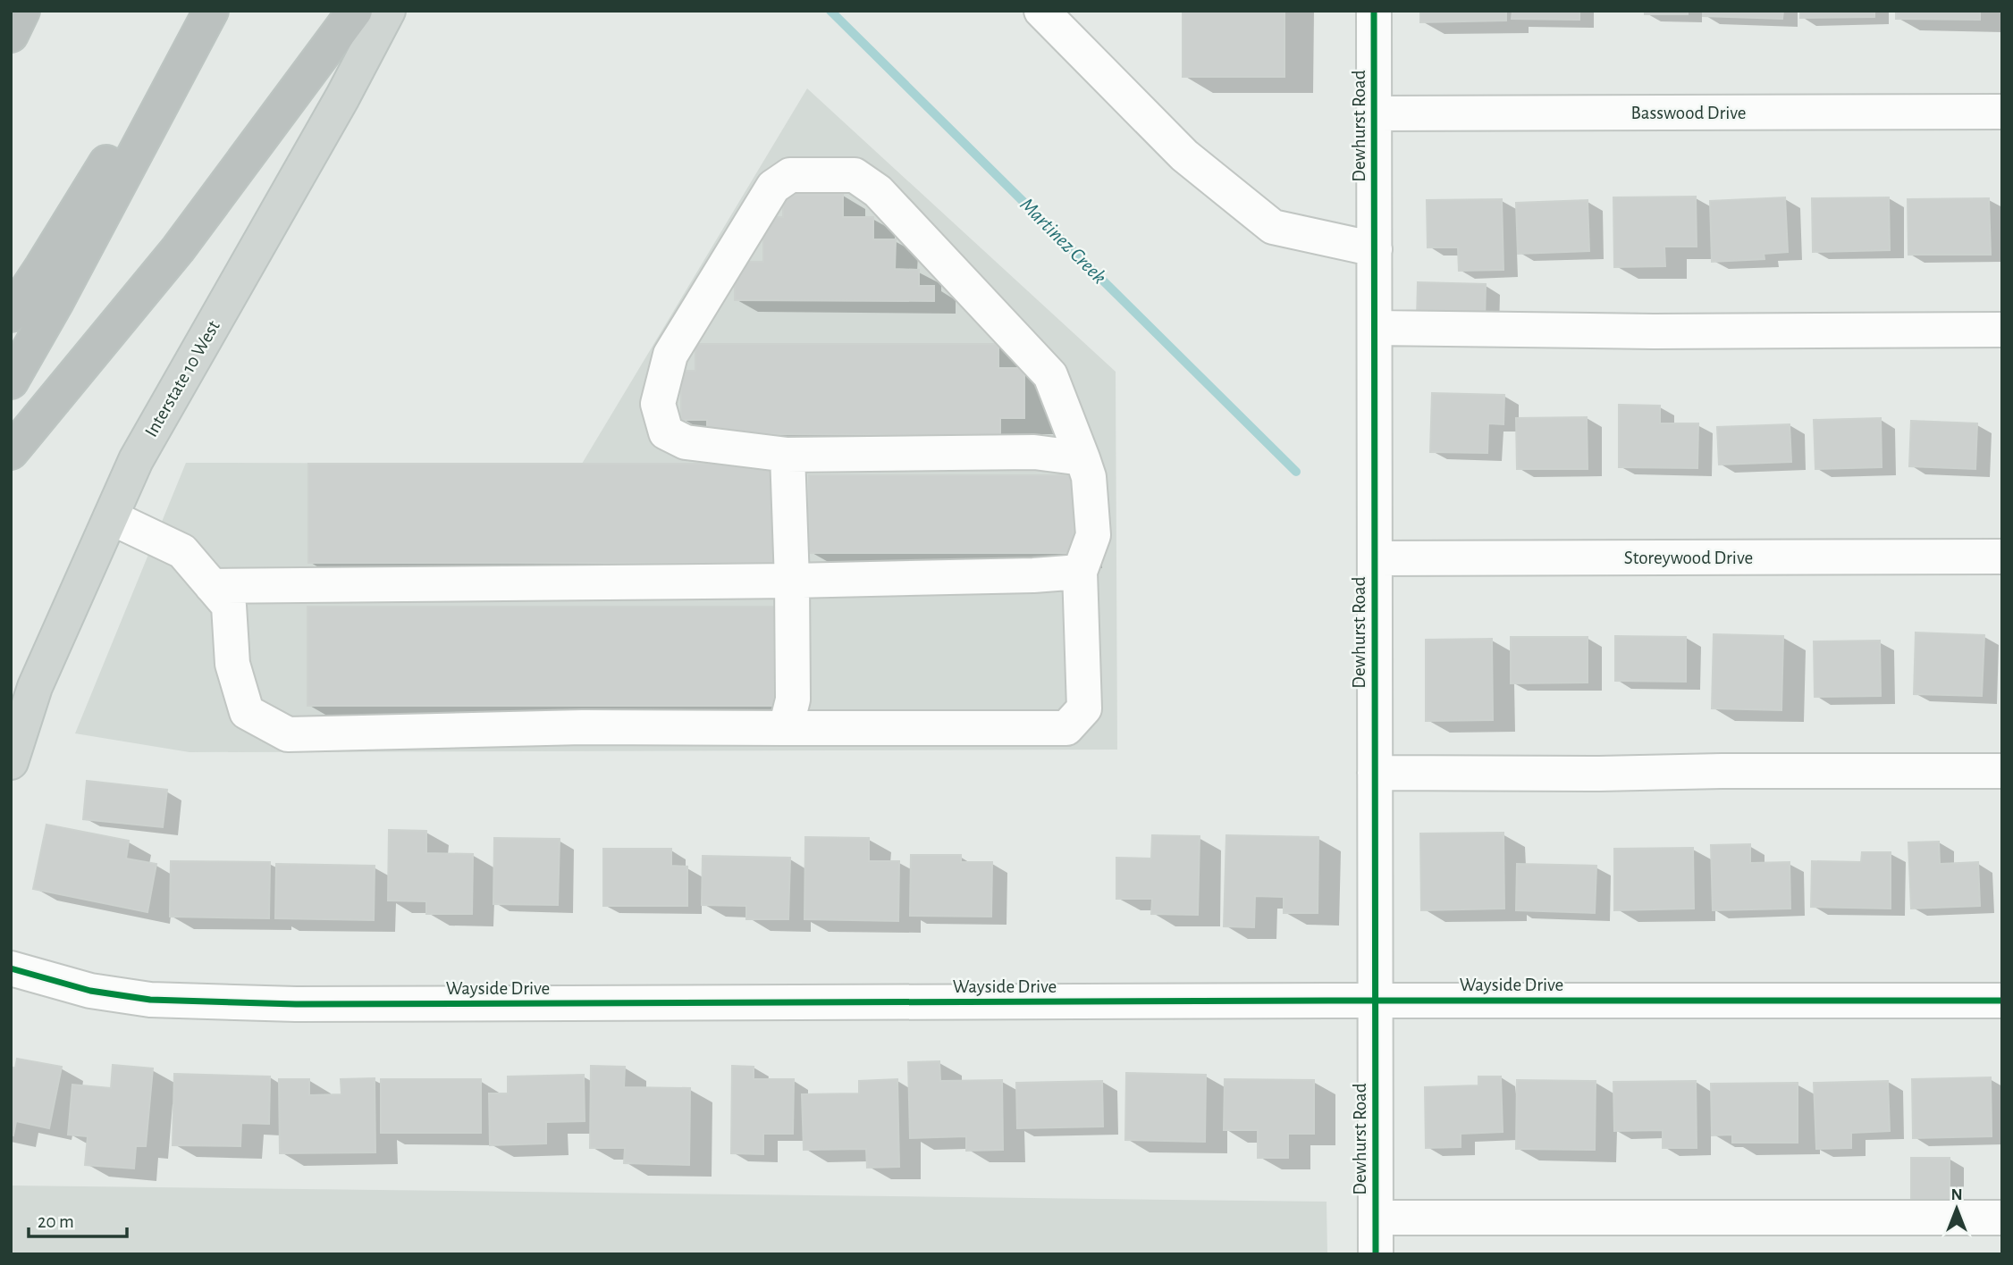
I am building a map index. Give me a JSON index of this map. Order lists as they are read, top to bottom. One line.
{"streets":{"main road":["Interstate 10 West"],"street":["Basswood Drive","Dewhurst Road","Storeywood Drive","Wayside Drive"]},"crossings":[["Basswood Drive","Dewhurst Road"],["Dewhurst Road","Storeywood Drive"],["Dewhurst Road","Wayside Drive"]],"water":["Martinez Creek"],"scale_bar":"20 m","north":"top"}
